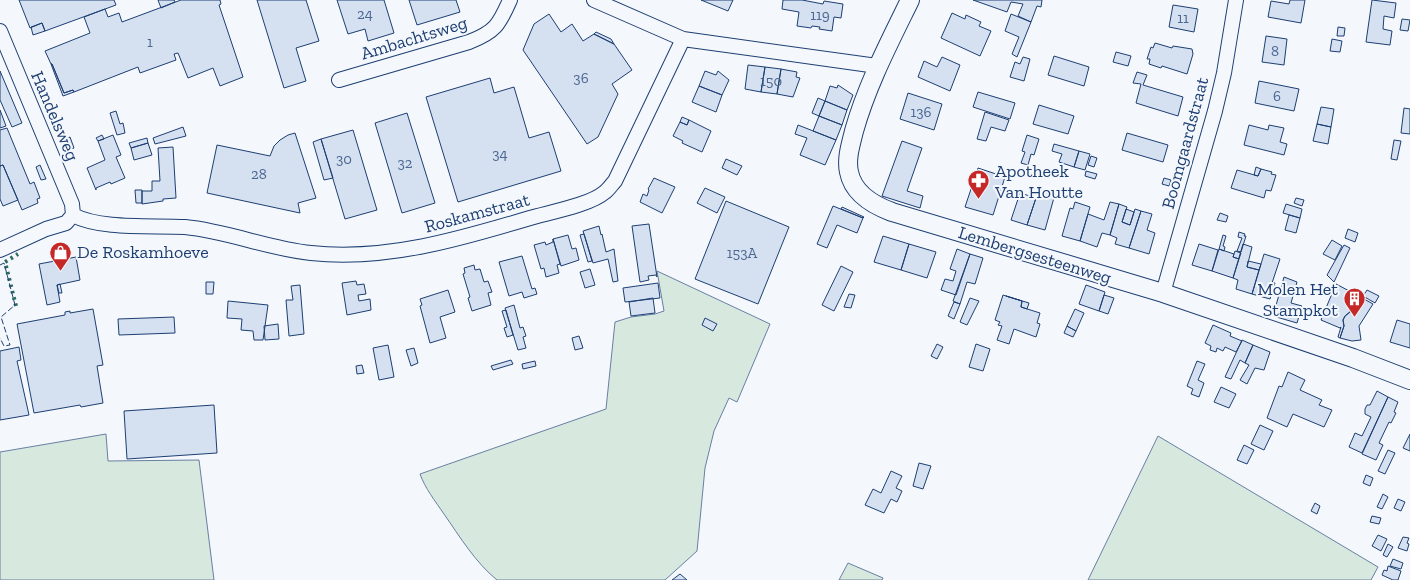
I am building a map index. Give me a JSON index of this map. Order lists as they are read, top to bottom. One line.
{"streets":{"street":["Ambachtsweg","Handelsweg","Boomgaardstraat","Roskamstraat","Lembergsesteenweg"]},"crossings":[["Handelsweg","Roskamstraat"],["Boomgaardstraat","Lembergsesteenweg"]],"places":{"pharmacy":["Apotheek Van Houtte"],"shop":["De Roskamhoeve"],"building":["Molen Het Stampkot"]},"house_numbers":["24","119","11","1","8","36","150","6","136","34","30","32","28","153A"]}
